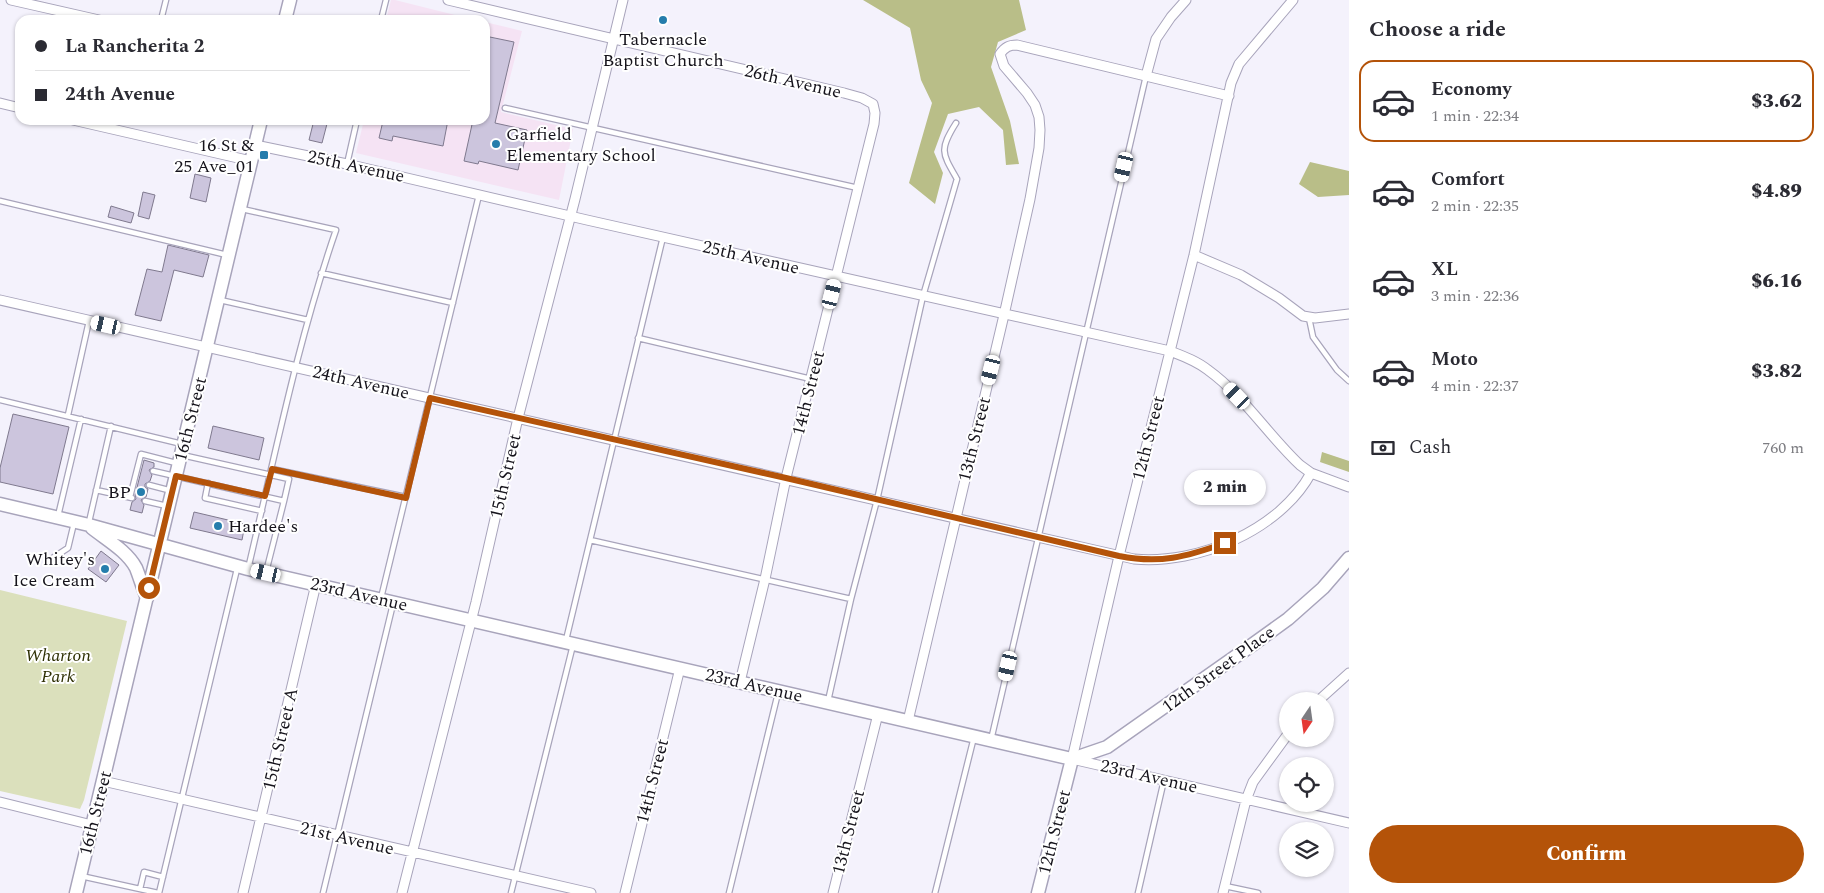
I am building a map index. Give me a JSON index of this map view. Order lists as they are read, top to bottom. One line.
{"streets":{"street":["26th Avenue","25th Avenue","24th Avenue","14th Street","16th Street","12th Street","13th Street","15th Street","23rd Avenue","12th Street Place","15th Street A","21st Avenue"]},"crossings":[["26th Avenue","14th Street"],["26th Avenue","15th Street"],["25th Avenue","24th Avenue"],["25th Avenue","14th Street"],["25th Avenue","16th Street"],["25th Avenue","12th Street"],["25th Avenue","13th Street"],["25th Avenue","15th Street"],["24th Avenue","14th Street"],["24th Avenue","16th Street"],["24th Avenue","12th Street"],["24th Avenue","13th Street"],["24th Avenue","15th Street"],["14th Street","23rd Avenue"],["16th Street","23rd Avenue"],["16th Street","21st Avenue"],["12th Street","23rd Avenue"],["12th Street","12th Street Place"],["13th Street","23rd Avenue"],["15th Street","23rd Avenue"],["15th Street","21st Avenue"],["23rd Avenue","12th Street Place"],["23rd Avenue","15th Street A"],["15th Street A","21st Avenue"]],"parks":["Wharton Park"],"places":{"other":["Tabernacle Baptist Church","Garfield Elementary School","BP","Hardee's","Whitey's Ice Cream"],"transit":["16 St & 25 Ave_01"]},"north":"bottom","page":{"heading":"Choose a ride","banner":["La Rancherita 2","24th Avenue"],"list":[{"name":"Economy","note":"1 min · 22:34","value":"$3.62"},{"name":"Comfort","note":"2 min · 22:35","value":"$4.89"},{"name":"XL","note":"3 min · 22:36","value":"$6.16"},{"name":"Moto","note":"4 min · 22:37","value":"$3.82"}],"pay":["Cash","760 m"],"bubble":"2 min","buttons":"Confirm"}}
